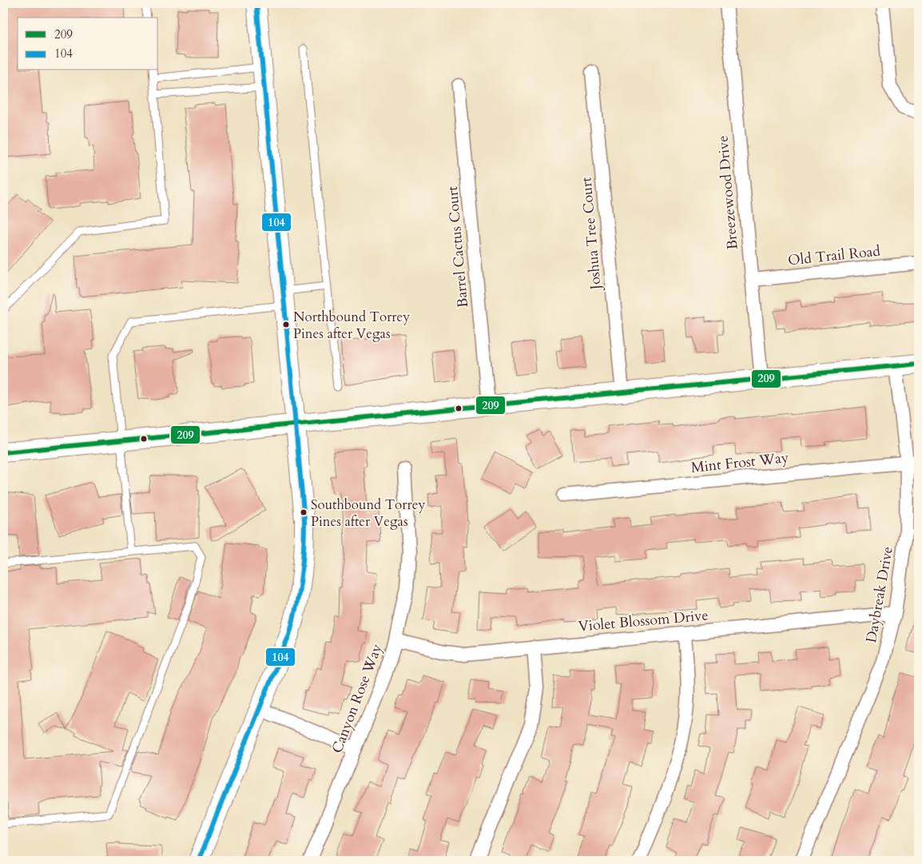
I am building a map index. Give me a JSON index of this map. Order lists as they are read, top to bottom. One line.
{"streets":{"street":["Breezewood Drive","Joshua Tree Court","Barrel Cactus Court","Old Trail Road","Mint Frost Way","Daybreak Drive","Violet Blossom Drive","Canyon Rose Way"]},"crossings":[["Breezewood Drive","Old Trail Road"],["Mint Frost Way","Daybreak Drive"],["Daybreak Drive","Violet Blossom Drive"],["Violet Blossom Drive","Canyon Rose Way"]],"places":["Northbound Torrey Pines after Vegas","Southbound Torrey Pines after Vegas"],"lines":["transit line 104","transit line 209"],"legend":["209","104"]}
